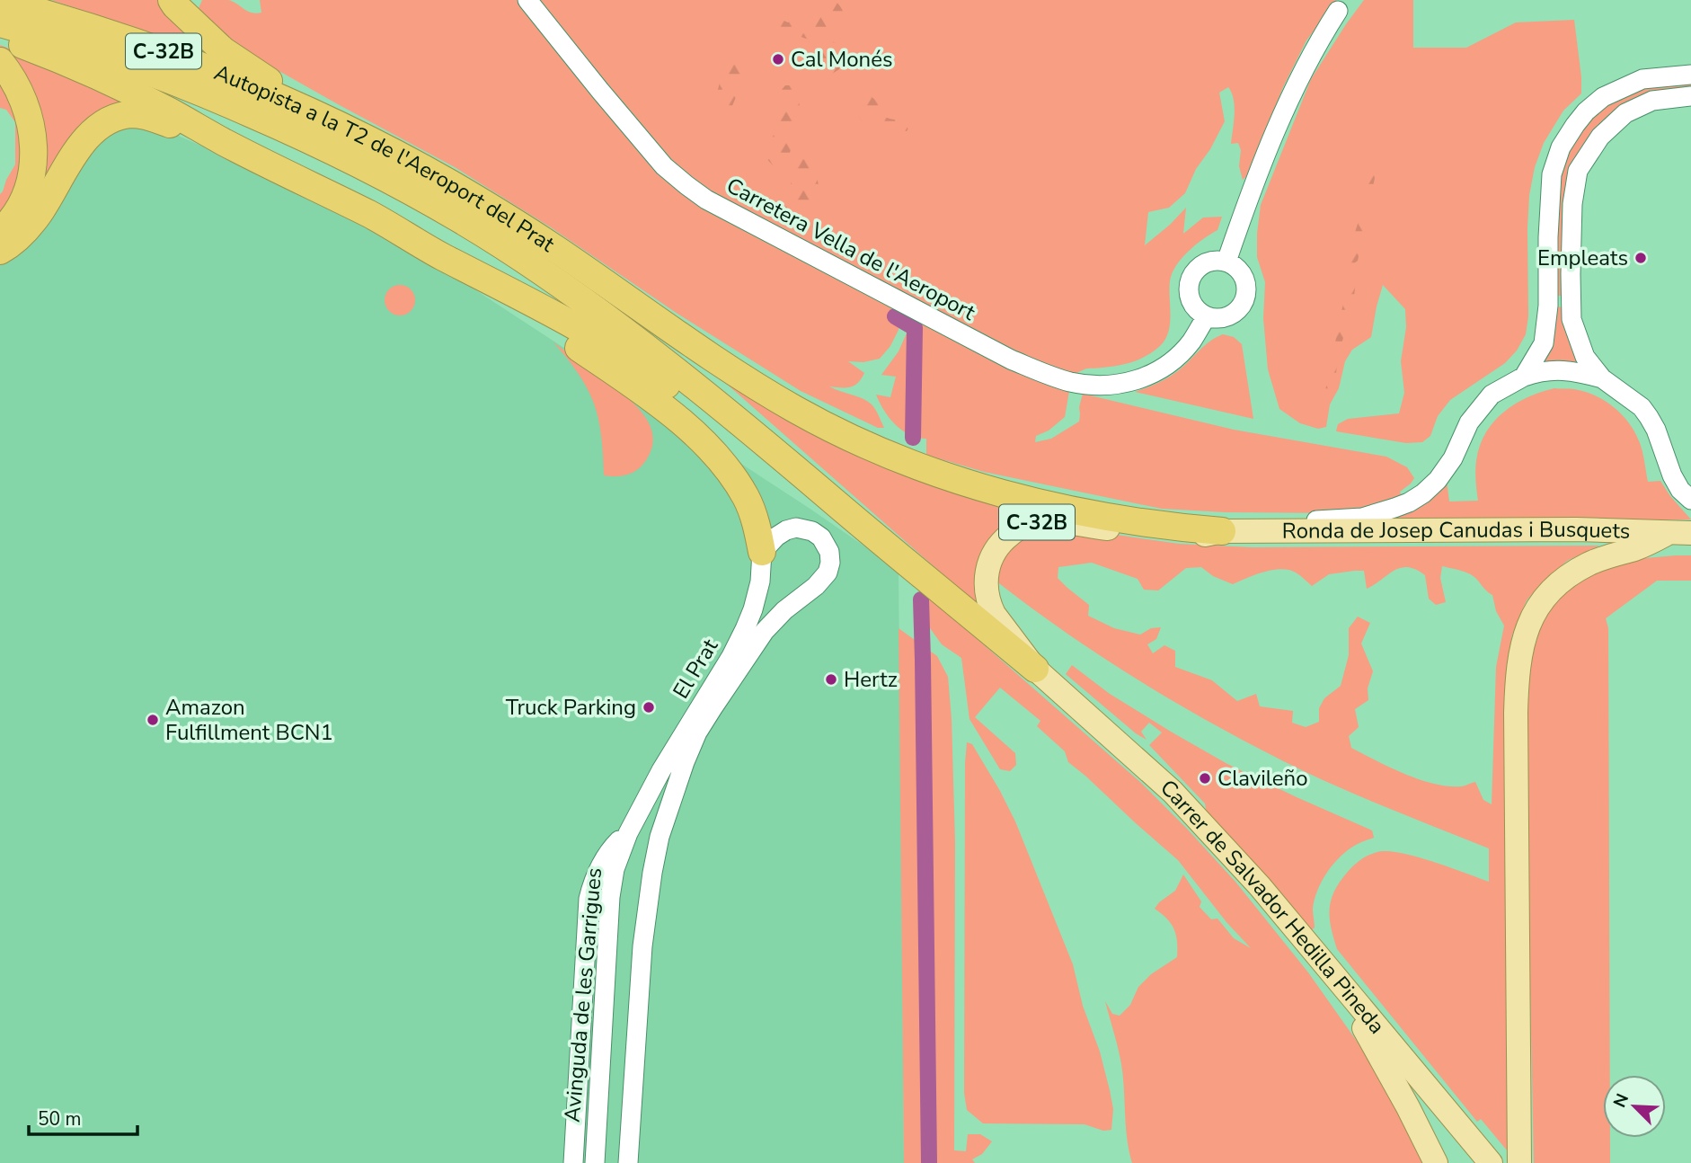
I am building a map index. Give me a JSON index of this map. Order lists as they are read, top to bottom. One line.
{"streets":{"highway":["C-32B","Autopista a la T2 de l'Aeroport del Prat"],"main road":["Ronda de Josep Canudas i Busquets","Carrer de Salvador Hedilla Pineda"],"street":["Carretera Vella de l'Aeroport","El Prat","Avinguda de les Garrigues"]},"crossings":[["C-32B","Autopista a la T2 de l'Aeroport del Prat"],["C-32B","Ronda de Josep Canudas i Busquets"],["C-32B","Carrer de Salvador Hedilla Pineda"],["Autopista a la T2 de l'Aeroport del Prat","Ronda de Josep Canudas i Busquets"],["El Prat","Avinguda de les Garrigues"]],"places":["Cal Monés","Empleats","Hertz","Truck Parking","Amazon Fulfillment BCN1","Clavileño"],"scale_bar":"50 m","north":"top left"}
